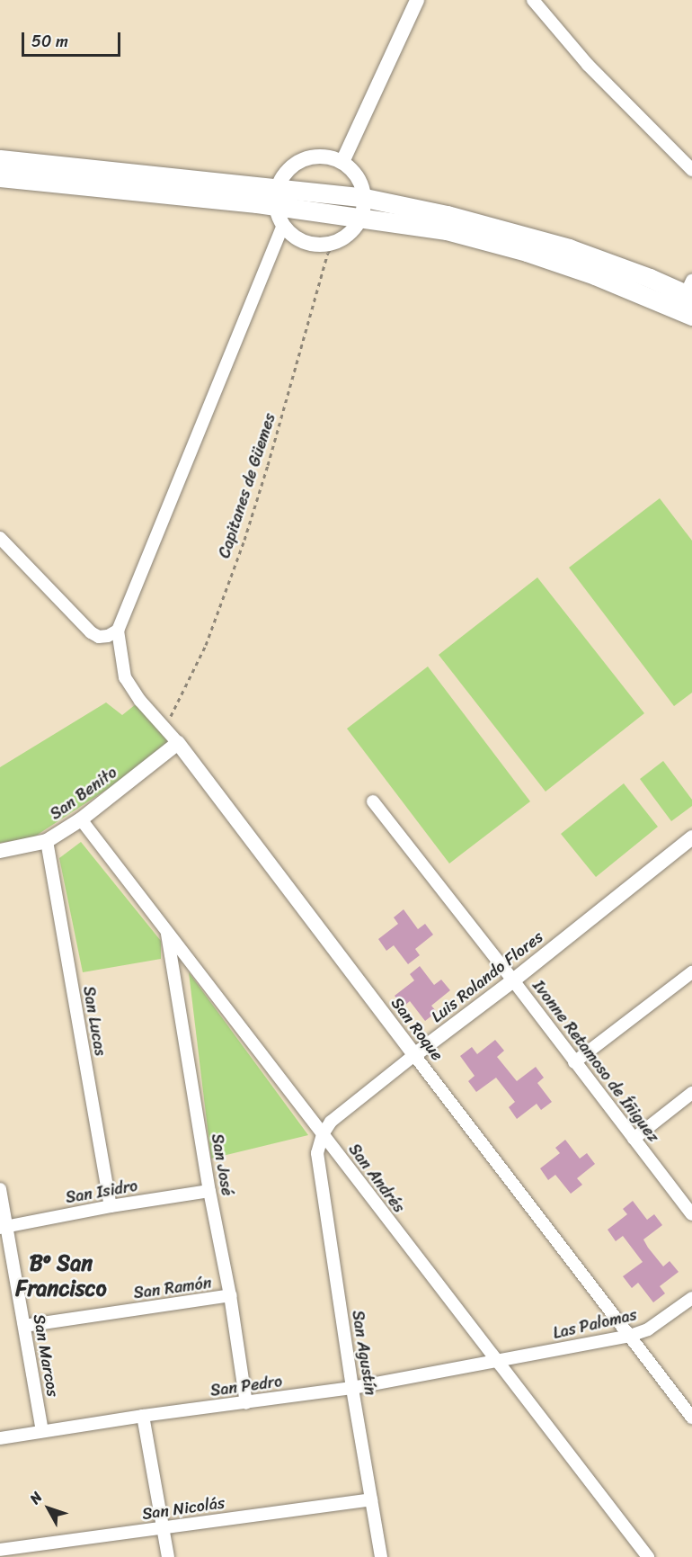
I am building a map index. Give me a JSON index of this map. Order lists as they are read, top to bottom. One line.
{"streets":{"street":["San Benito","Luis Rolando Flores","San Lucas","San Roque","Ivonne Retamoso de Íñiguez","San José","San Andrés","San Isidro","San Ramón","Las Palomas","San Agustín","San Marcos","San Pedro","San Nicolás"],"path":["Capitanes de Güemes"]},"crossings":[["San Benito","San Lucas"],["San Benito","San Roque"],["San Benito","San Andrés"],["Luis Rolando Flores","San Roque"],["Luis Rolando Flores","Ivonne Retamoso de Íñiguez"],["Luis Rolando Flores","San Andrés"],["Luis Rolando Flores","San Agustín"],["San Lucas","San Isidro"],["San Roque","Las Palomas"],["San José","San Andrés"],["San José","San Isidro"],["San José","San Ramón"],["San José","San Pedro"],["San Andrés","Las Palomas"],["San Andrés","San Pedro"],["San Isidro","San Marcos"],["San Ramón","San Marcos"],["Las Palomas","San Pedro"],["San Agustín","San Pedro"],["San Agustín","San Nicolás"],["San Marcos","San Pedro"]],"districts":["Bº San Francisco"],"scale_bar":"50 m","north":"top left"}
